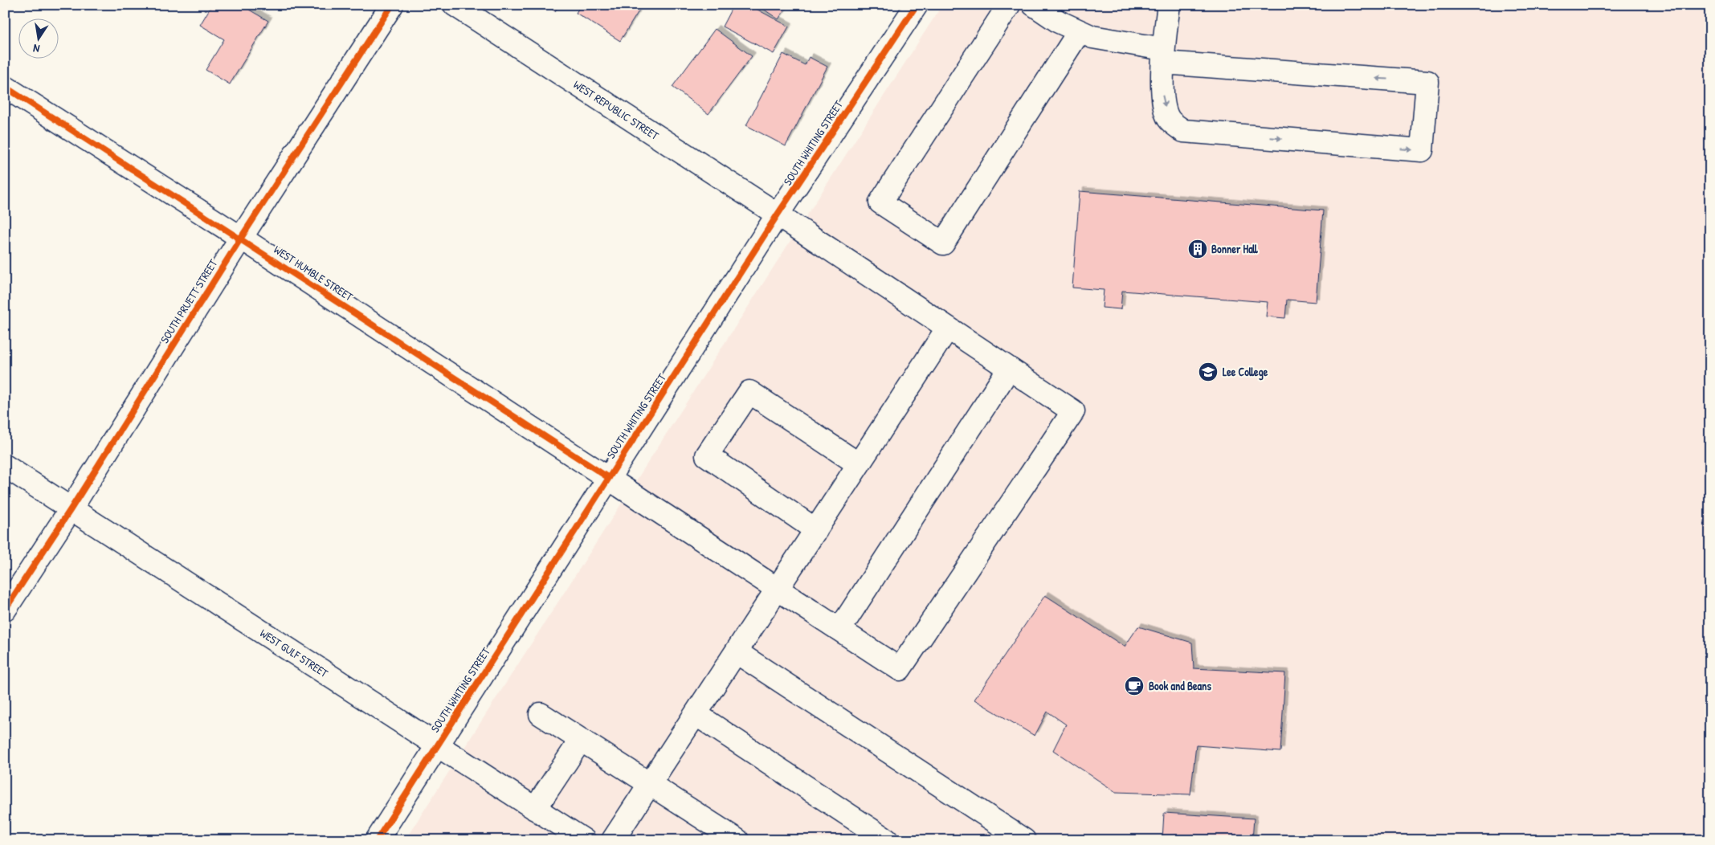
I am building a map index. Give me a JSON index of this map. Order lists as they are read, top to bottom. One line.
{"streets":{"street":["WEST REPUBLIC STREET","SOUTH WHITING STREET","WEST HUMBLE STREET","SOUTH PRUETT STREET","WEST GULF STREET"]},"crossings":[["WEST REPUBLIC STREET","SOUTH WHITING STREET"],["WEST REPUBLIC STREET","WEST HUMBLE STREET"],["SOUTH WHITING STREET","WEST HUMBLE STREET"],["SOUTH WHITING STREET","WEST GULF STREET"],["WEST HUMBLE STREET","SOUTH PRUETT STREET"],["SOUTH PRUETT STREET","WEST GULF STREET"]],"places":{"building":["Bonner Hall"],"school or university":["Lee College"],"cafe":["Book and Beans"]},"north":"bottom"}
